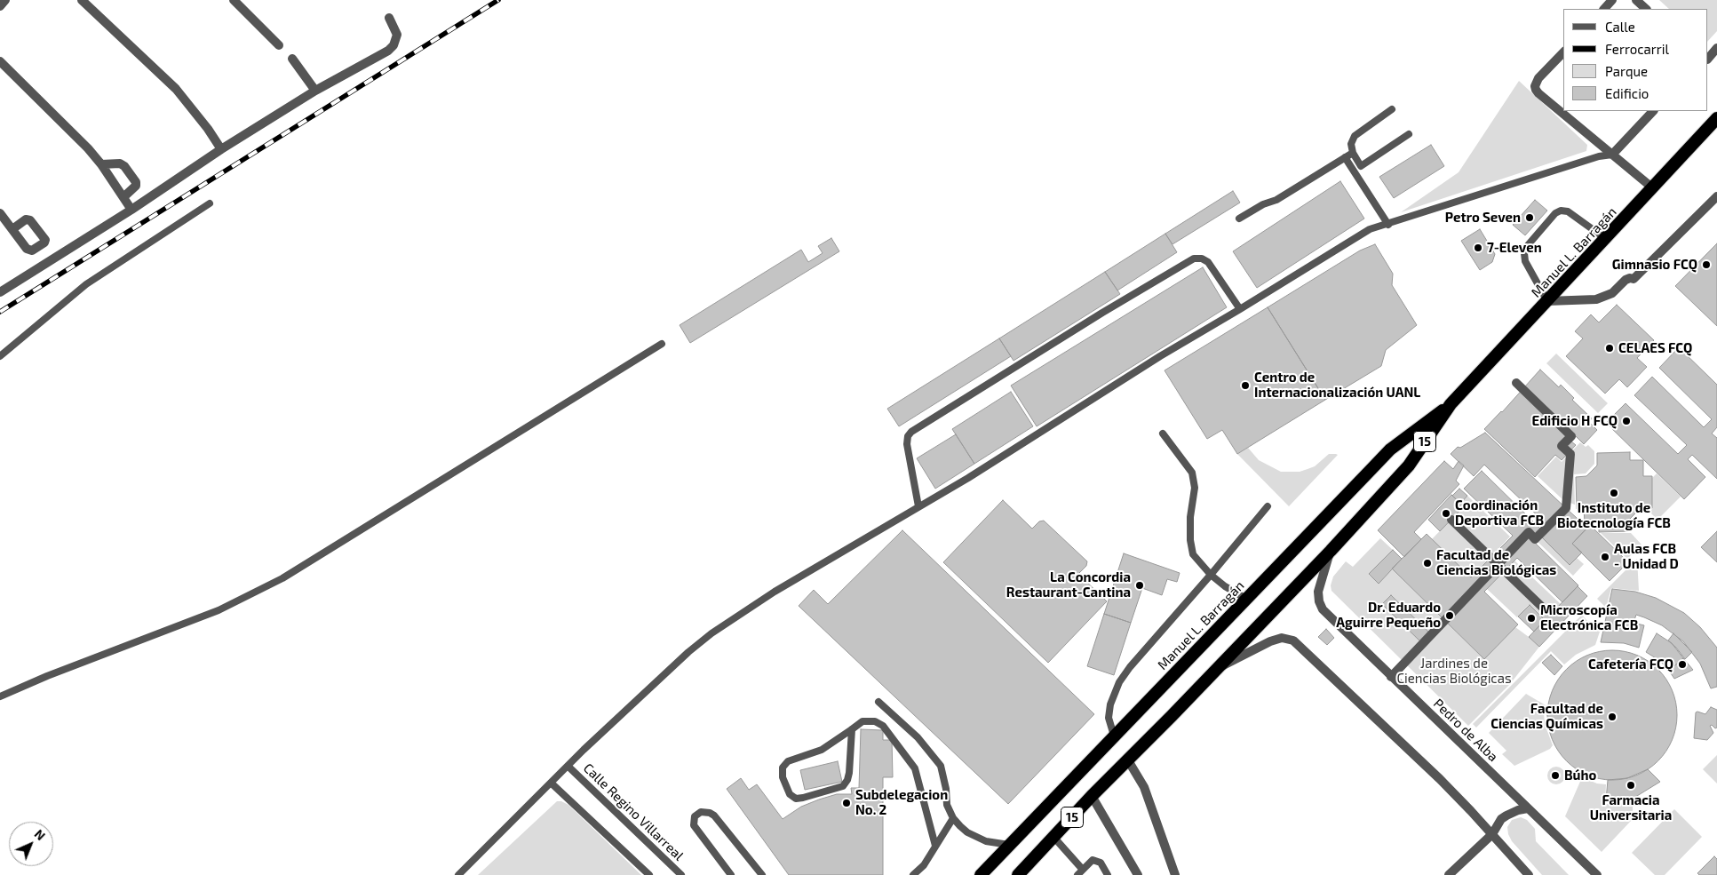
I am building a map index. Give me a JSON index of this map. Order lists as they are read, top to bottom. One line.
{"streets":{"highway":["Manuel L. Barragán","15"],"street":["Pedro de Alba"],"lane":["Calle Regino Villarreal"]},"crossings":[["Manuel L. Barragán","Pedro de Alba"]],"parks":["Jardines de Ciencias Biológicas"],"places":["Petro Seven","7-Eleven","Gimnasio FCQ","CELAES FCQ","Centro de Internacionalización UANL","Edificio H FCQ","Instituto de Biotecnología FCB","Coordinación Deportiva FCB","Aulas FCB - Unidad D","Facultad de Ciencias Biológicas","La Concordia Restaurant-Cantina","Dr. Eduardo Aguirre Pequeño","Microscopía Electrónica FCB","Cafetería FCQ","Facultad de Ciencias Químicas","Búho","Farmacia Universitaria","Subdelegacion No. 2"],"legend":["Calle","Ferrocarril","Parque","Edificio"],"north":"top right"}
